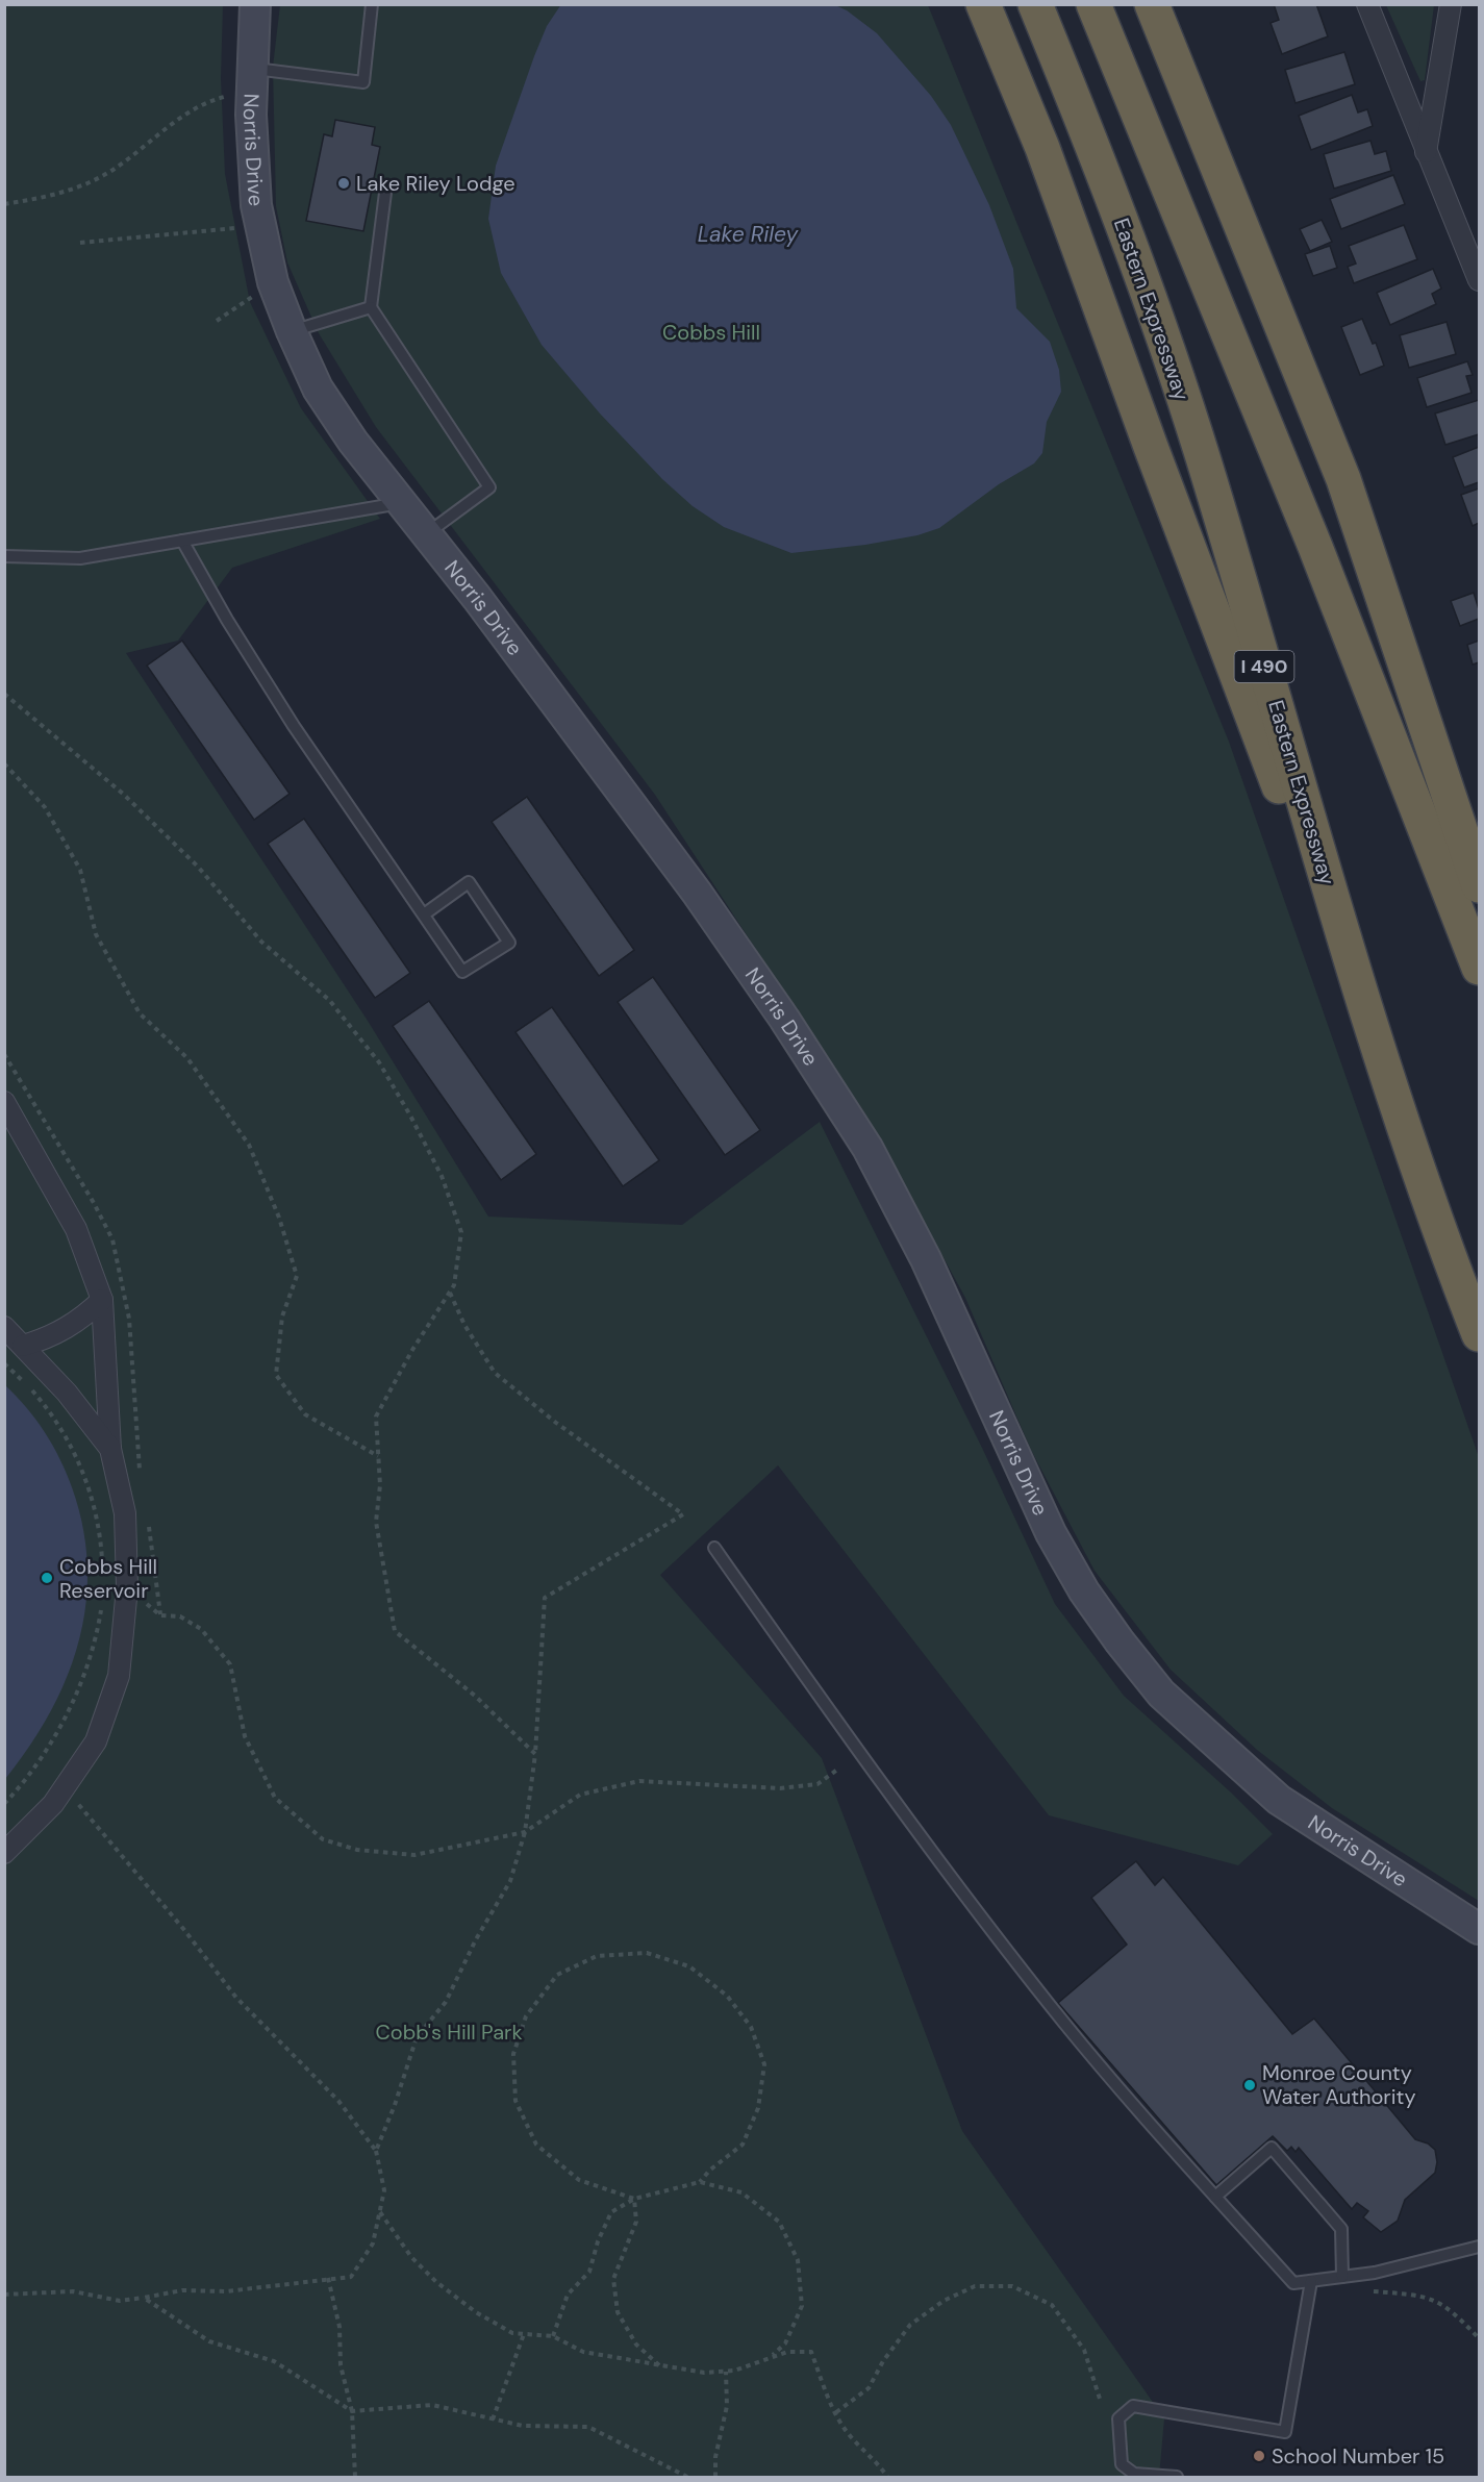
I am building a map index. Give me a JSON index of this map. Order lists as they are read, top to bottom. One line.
{"streets":{"highway":["Eastern Expressway","I 490"],"street":["Norris Drive"]},"water":["Lake Riley"],"parks":["Cobbs Hill","Cobb's Hill Park"],"places":["Lake Riley Lodge","Cobbs Hill Reservoir","Monroe County Water Authority","School Number 15"]}
